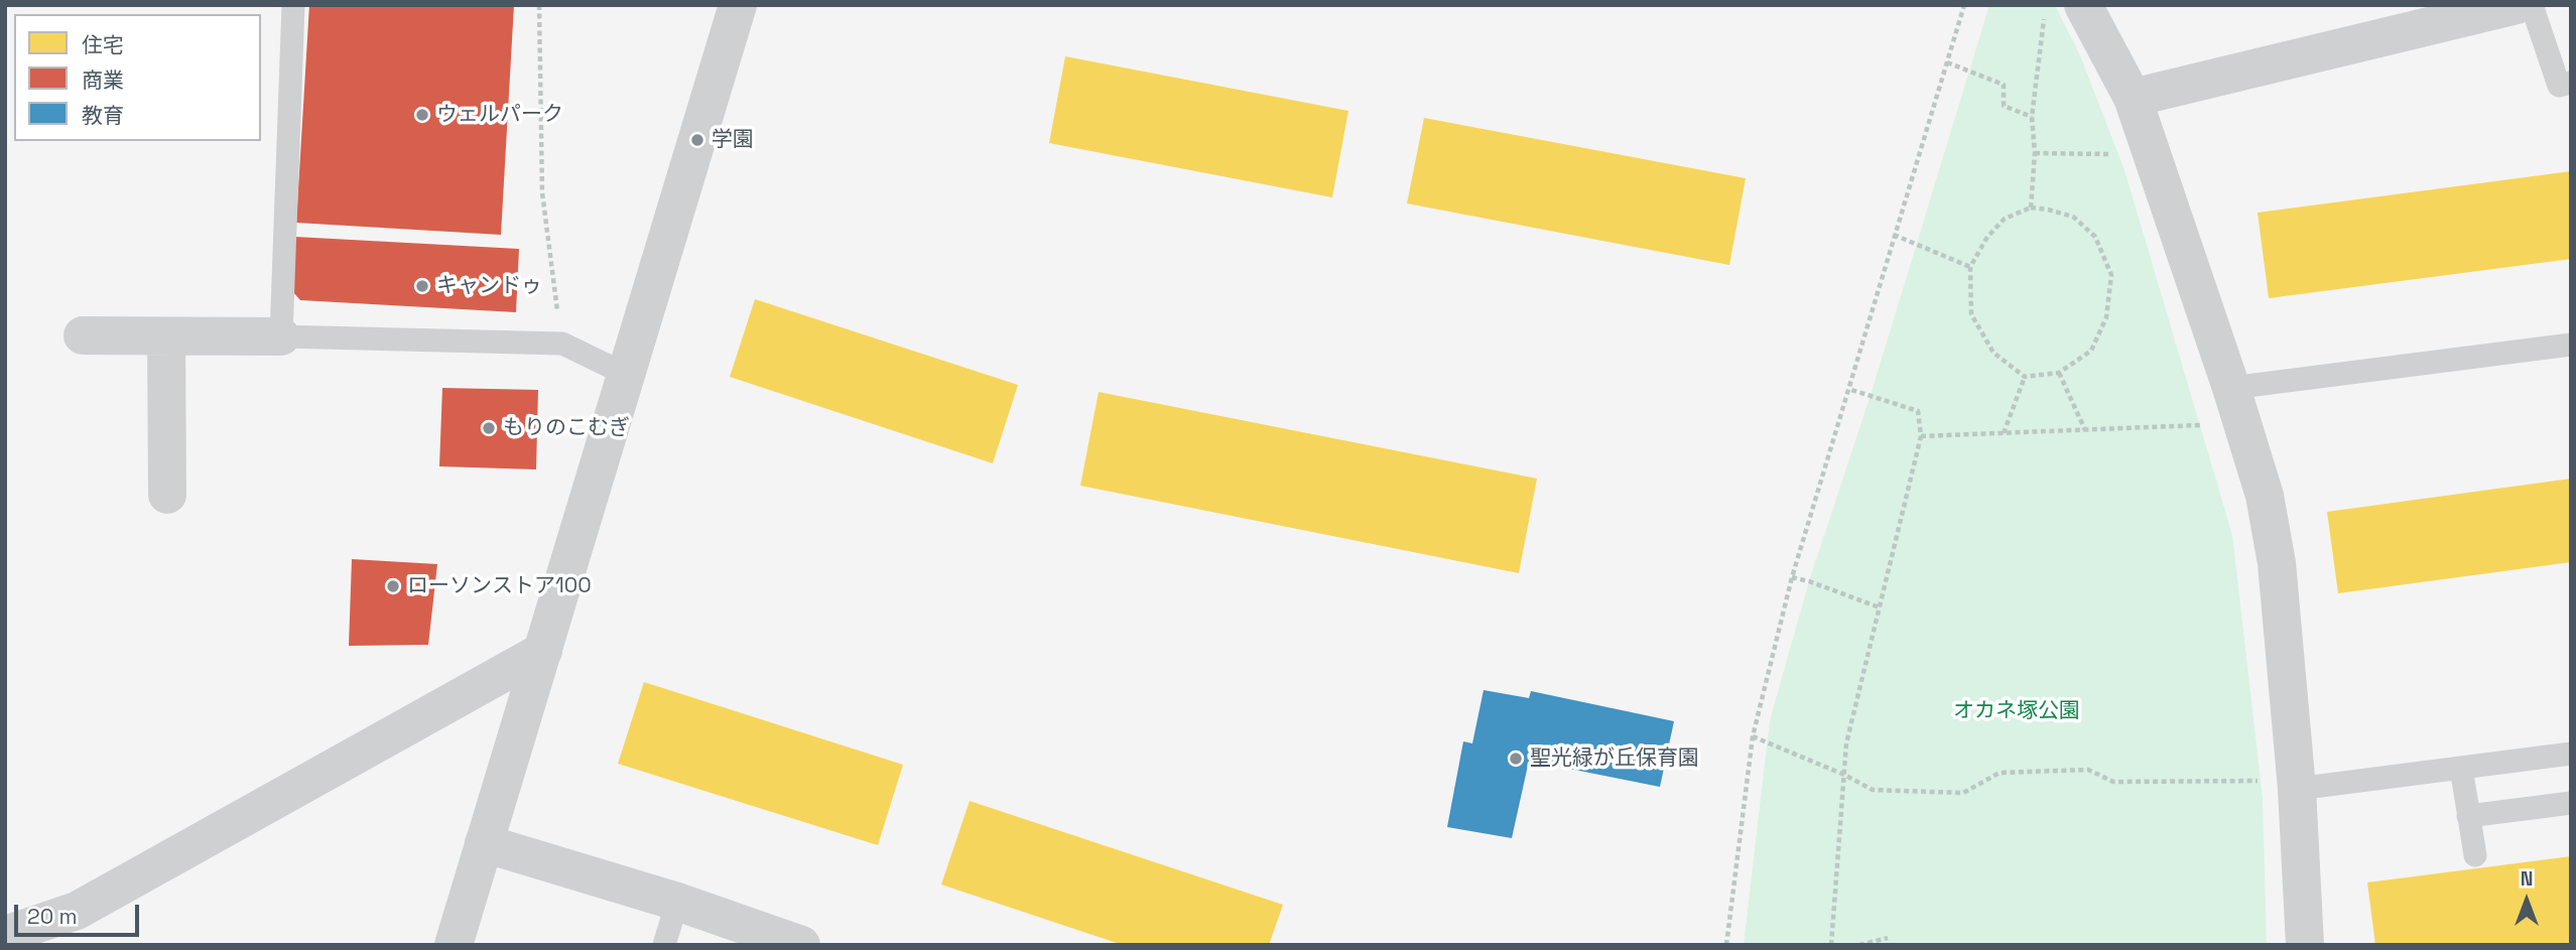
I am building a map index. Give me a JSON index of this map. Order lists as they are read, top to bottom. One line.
{"parks":["オカネ塚公園"],"places":["ウェルパーク","学園","キャンドゥ","もりのこむぎ","ローソンストア100","聖光緑が丘保育園"],"legend":["住宅","商業","教育"],"scale_bar":"20 m","north":"top"}
